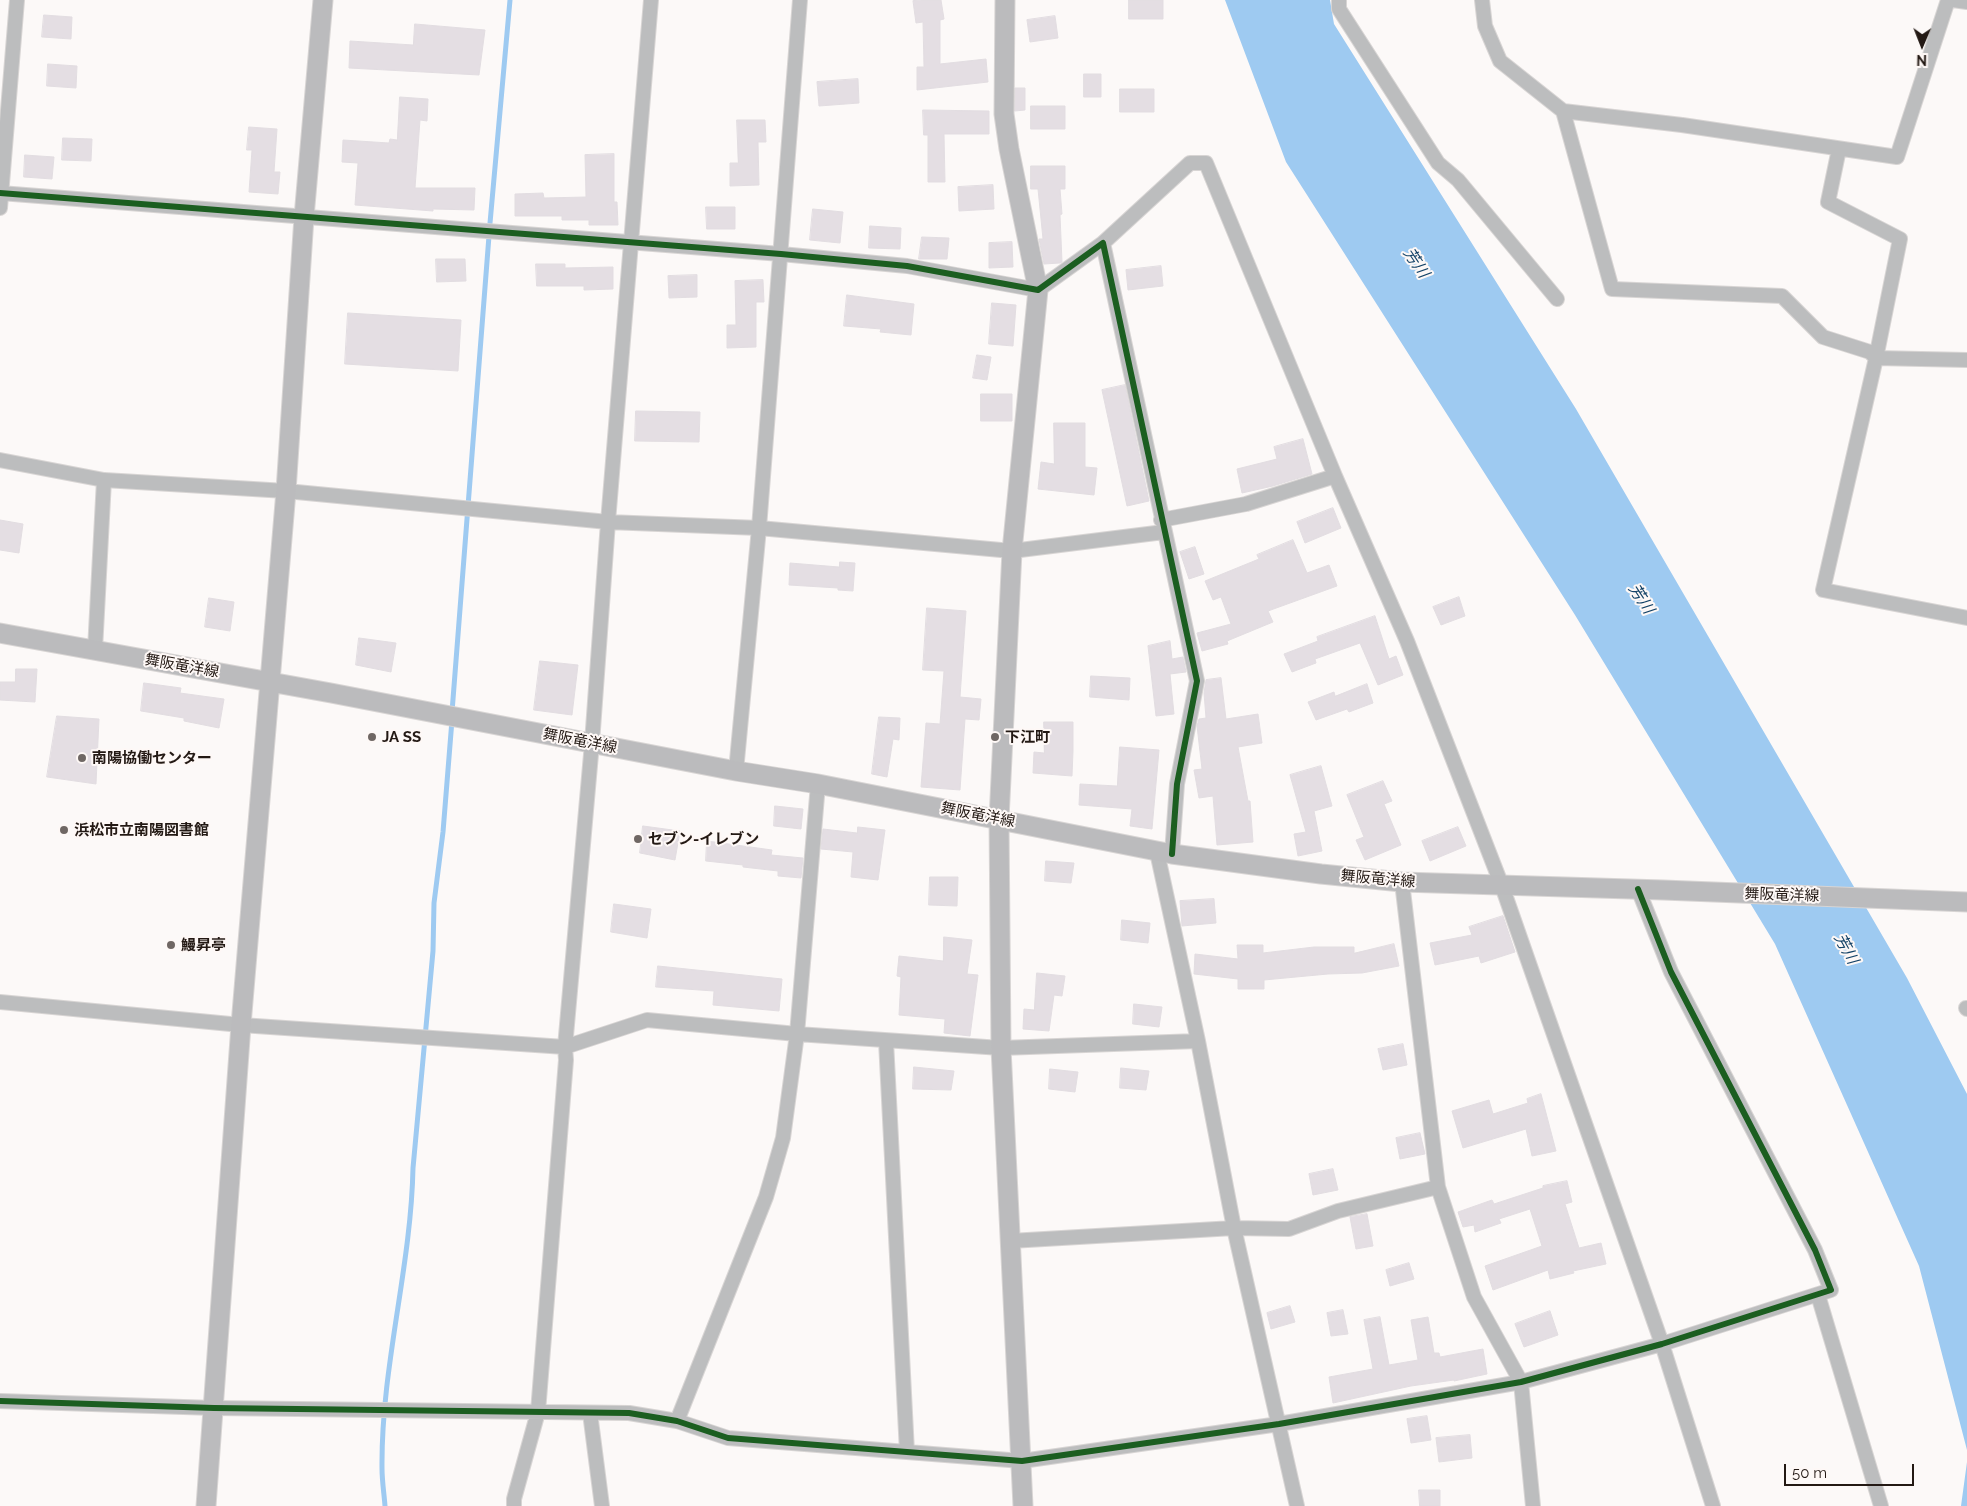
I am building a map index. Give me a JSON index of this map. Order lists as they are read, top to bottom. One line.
{"streets":{"street":["舞阪竜洋線"]},"water":["芳川"],"places":["JA SS","下江町","南陽協働センター","浜松市立南陽図書館","セブン-イレブン","鰻昇亭"],"scale_bar":"50 m","north":"bottom"}
